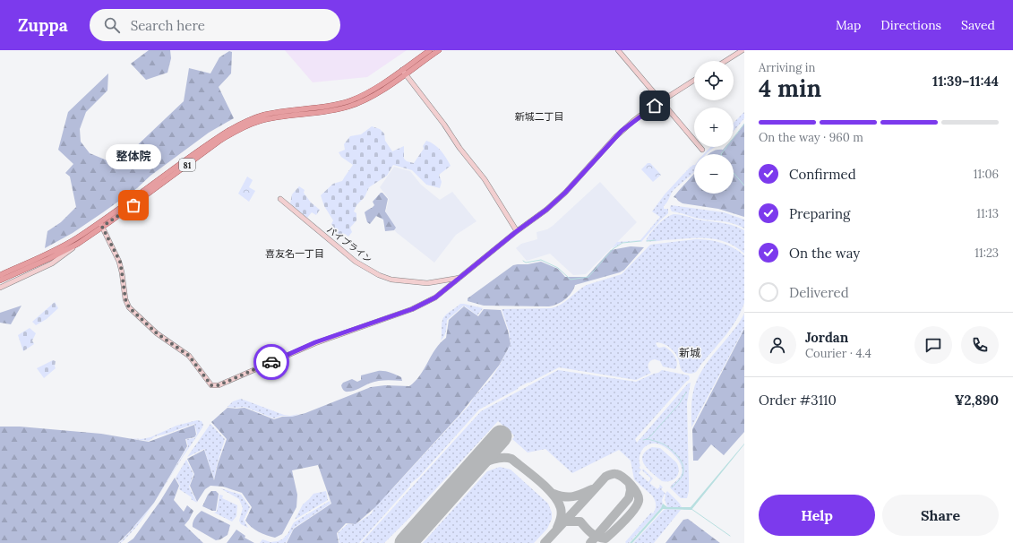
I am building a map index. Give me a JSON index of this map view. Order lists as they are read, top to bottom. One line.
{"streets":{"main road":["81"],"street":["パイプライン"]},"districts":["新城二丁目","喜友名一丁目","新城"],"places":["整体院"],"page":{"header":"Zuppa","search":"Search here","nav":["Map","Directions","Saved"],"heading":["4 min","Arriving in","11:39–11:44"],"panel":["Jordan","Courier · 4.4","Order #3110","¥2,890"],"map_buttons":["+","−"],"bar":"On the way · 960 m","bubble":"整体院","list":[["Confirmed","11:06"],["Preparing","11:13"],["On the way","11:23"],"Delivered"],"buttons":["Help","Share"]}}
